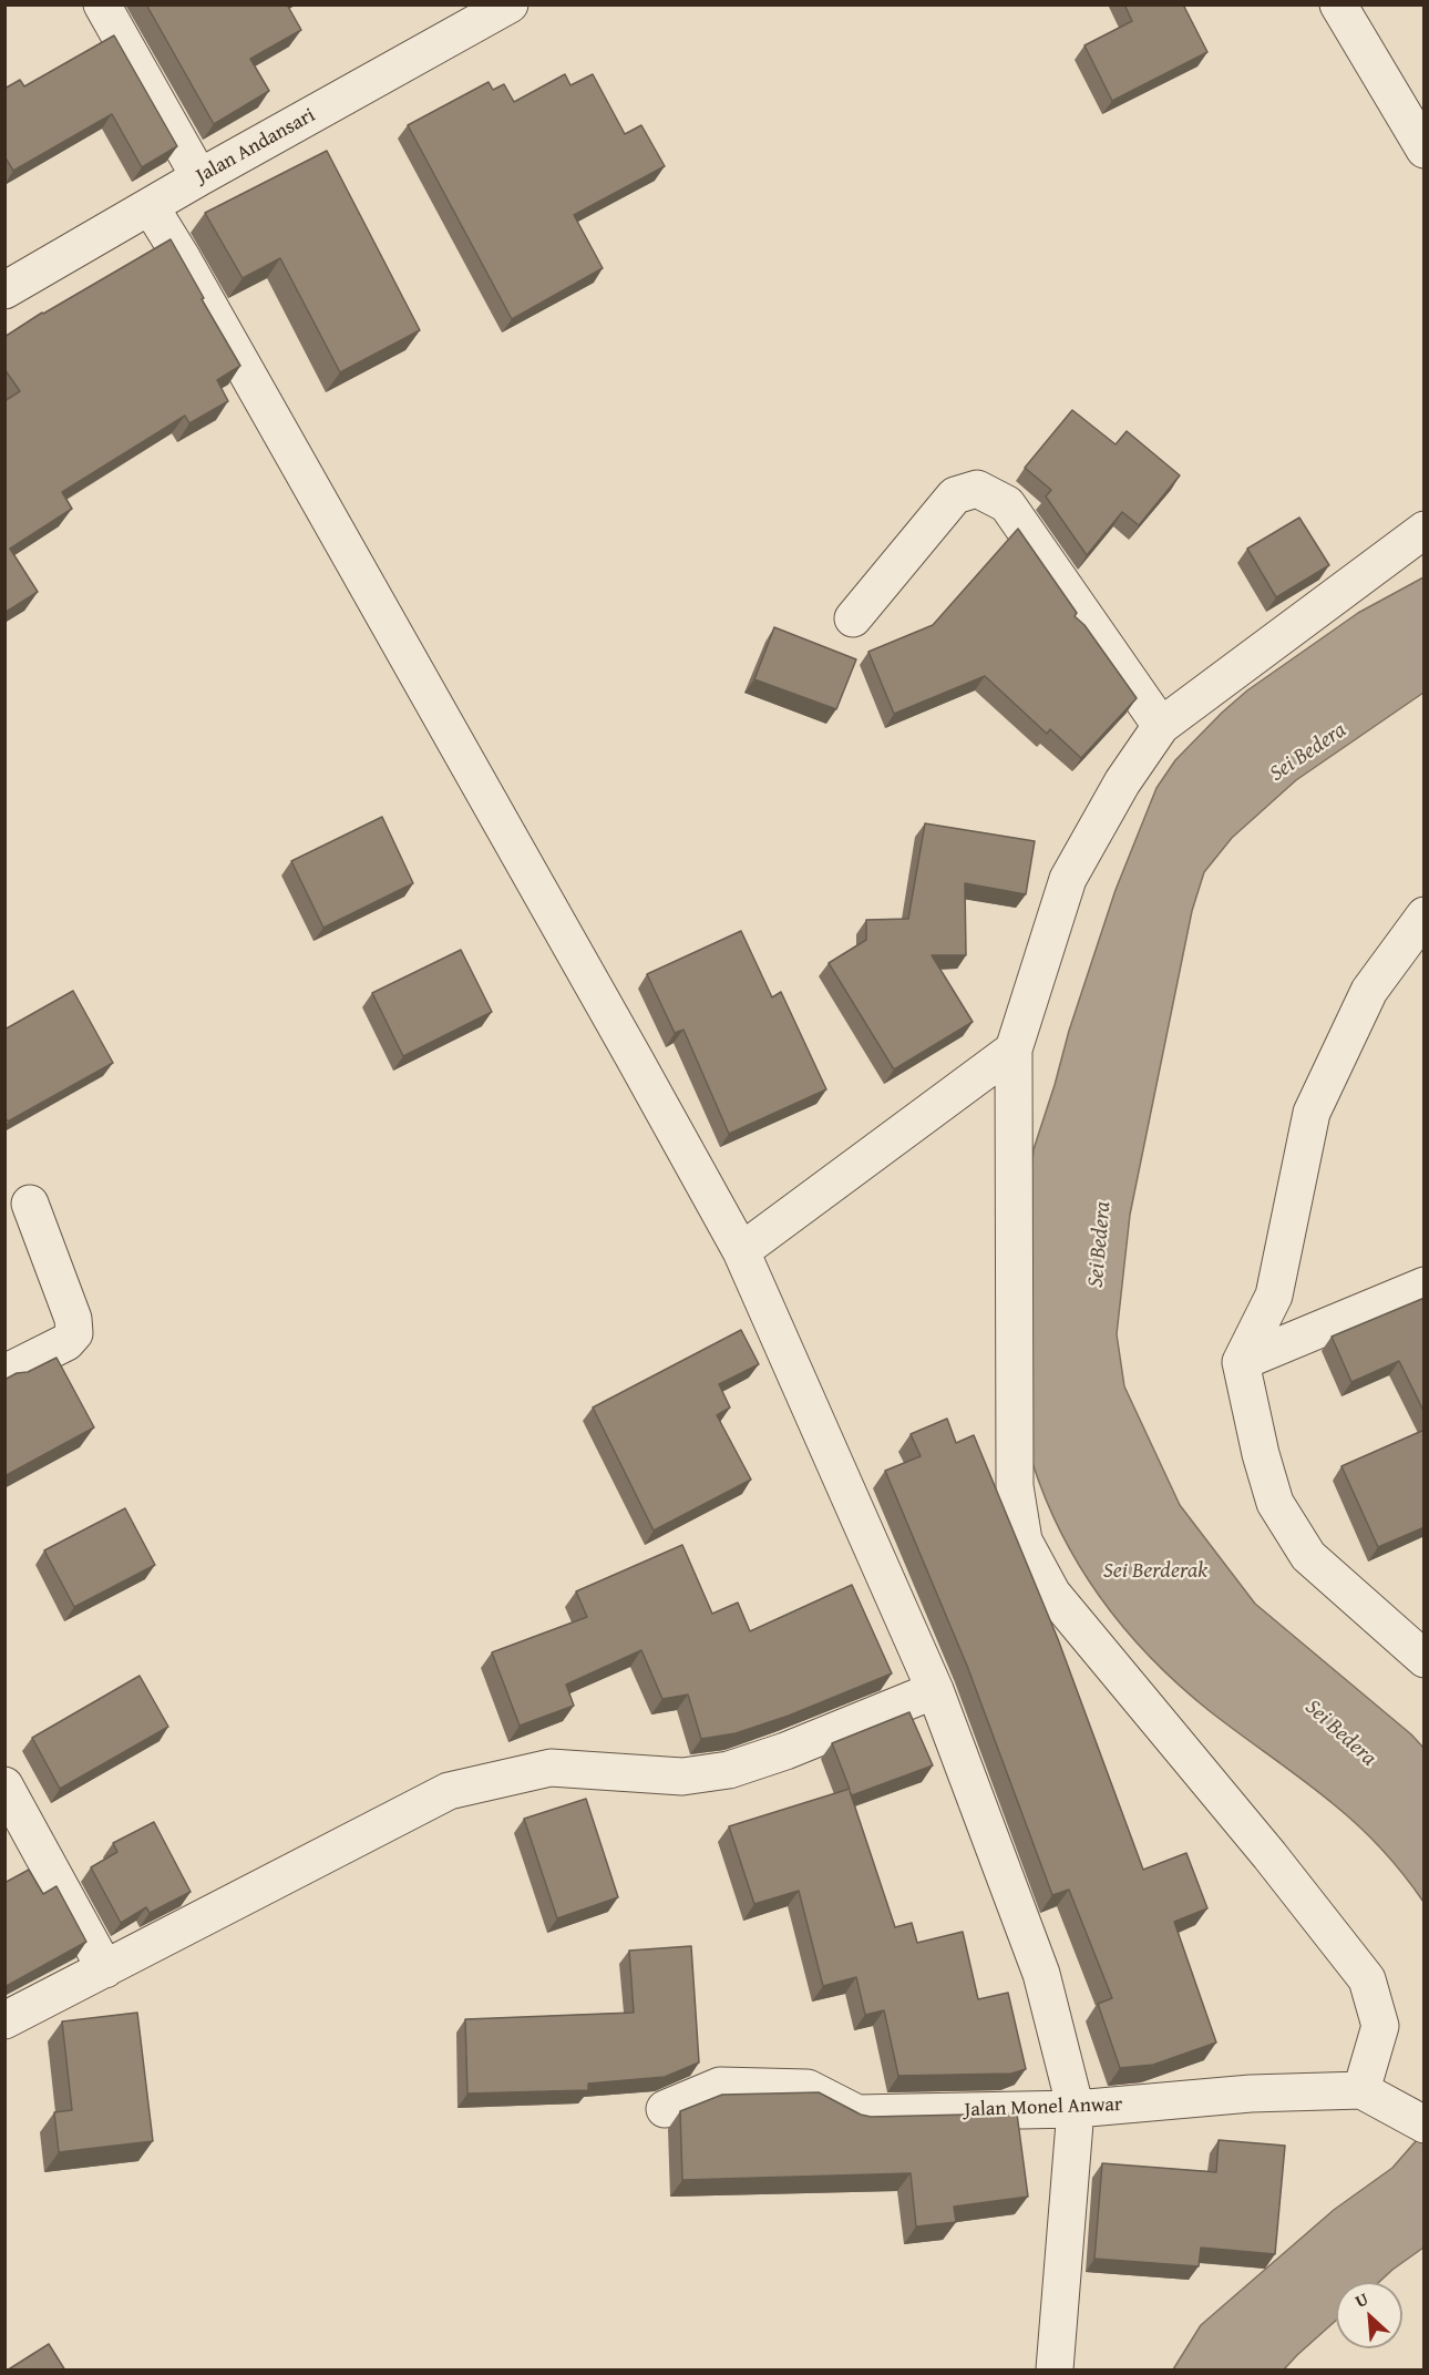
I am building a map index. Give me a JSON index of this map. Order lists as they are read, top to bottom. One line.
{"streets":{"street":["Jalan Andansari","Jalan Monel Anwar"]},"water":["Sei Bedera","Sei Berderak"],"north":"top left"}
